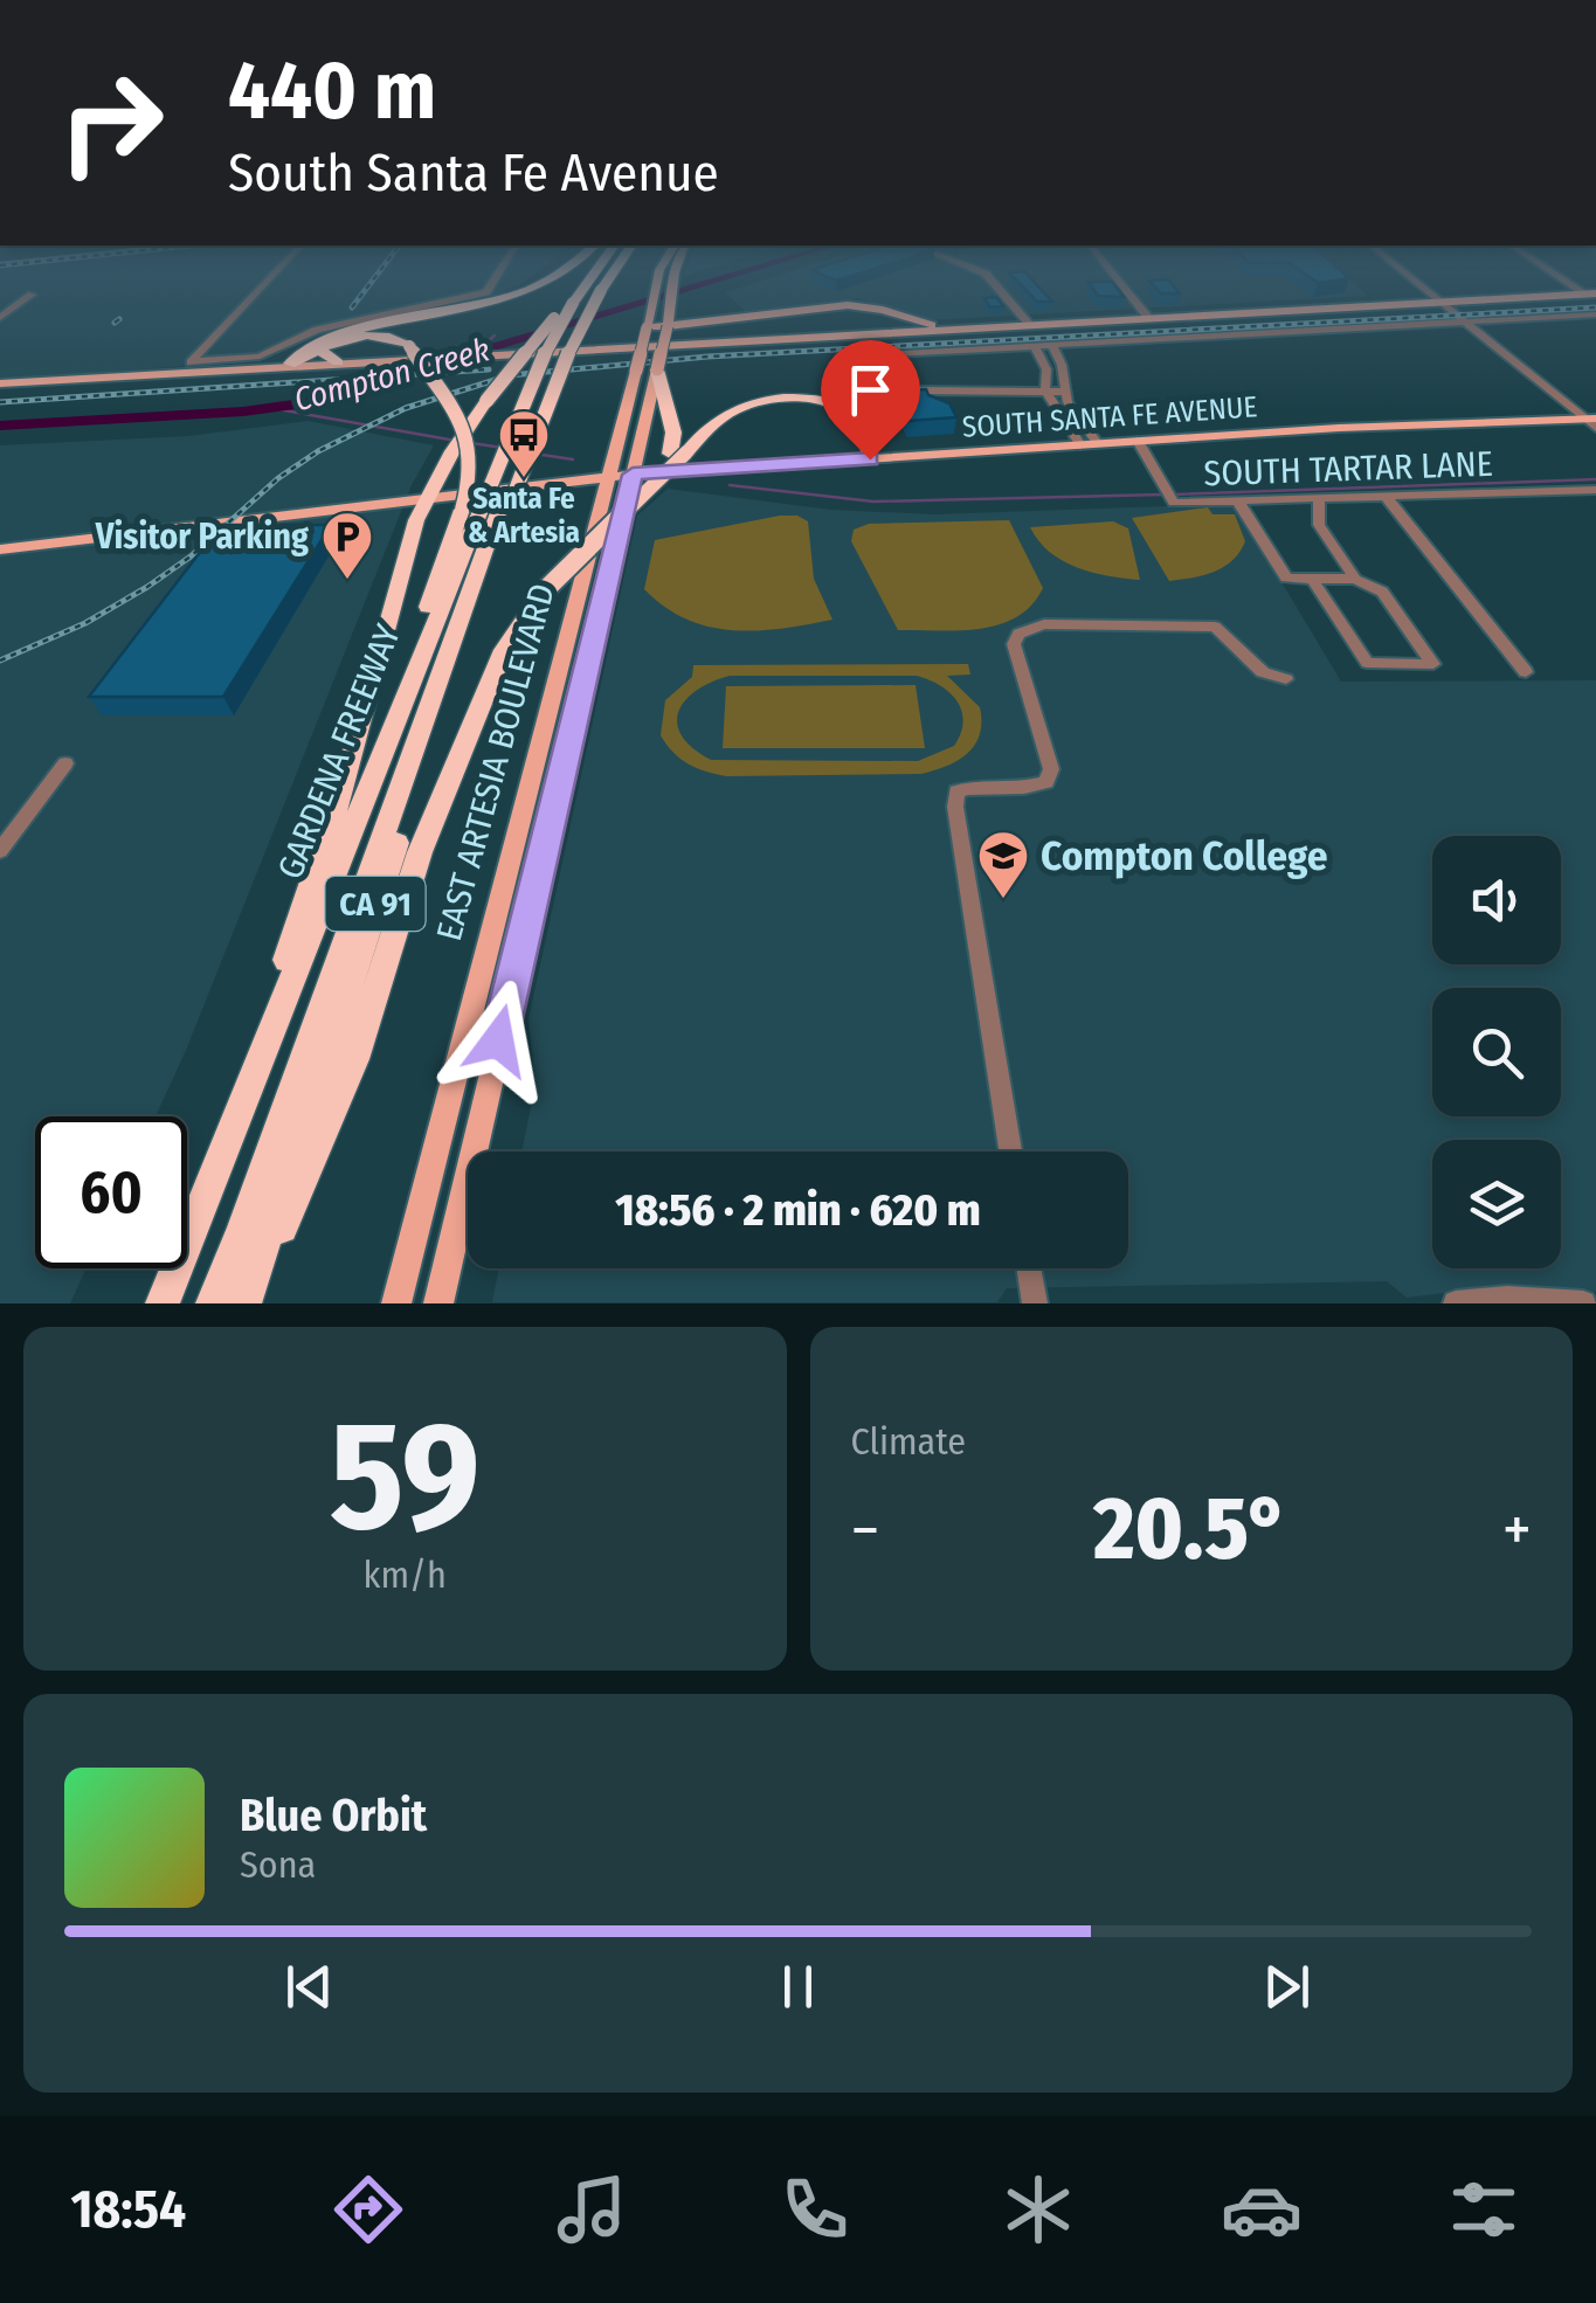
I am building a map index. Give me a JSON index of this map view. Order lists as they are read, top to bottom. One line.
{"streets":{"highway":["GARDENA FREEWAY","CA 91"],"main road":["SOUTH SANTA FE AVENUE","EAST ARTESIA BOULEVARD"],"street":["SOUTH TARTAR LANE"]},"crossings":[["SOUTH SANTA FE AVENUE","SOUTH TARTAR LANE"],["SOUTH SANTA FE AVENUE","EAST ARTESIA BOULEVARD"],["GARDENA FREEWAY","CA 91"]],"water":["Compton Creek"],"places":{"bus stop":["Santa Fe & Artesia"],"parking":["Visitor Parking"],"school or university":["Compton College"]},"page":{"turn":["440 m","South Santa Fe Avenue"],"limit":"60","trip":"18:56 · 2 min · 620 m","tile":[["59","km/h"],"Climate"],"heat":["−","20.5°","+"],"song":["Blue Orbit","Sona"],"tabs":"18:54"}}
